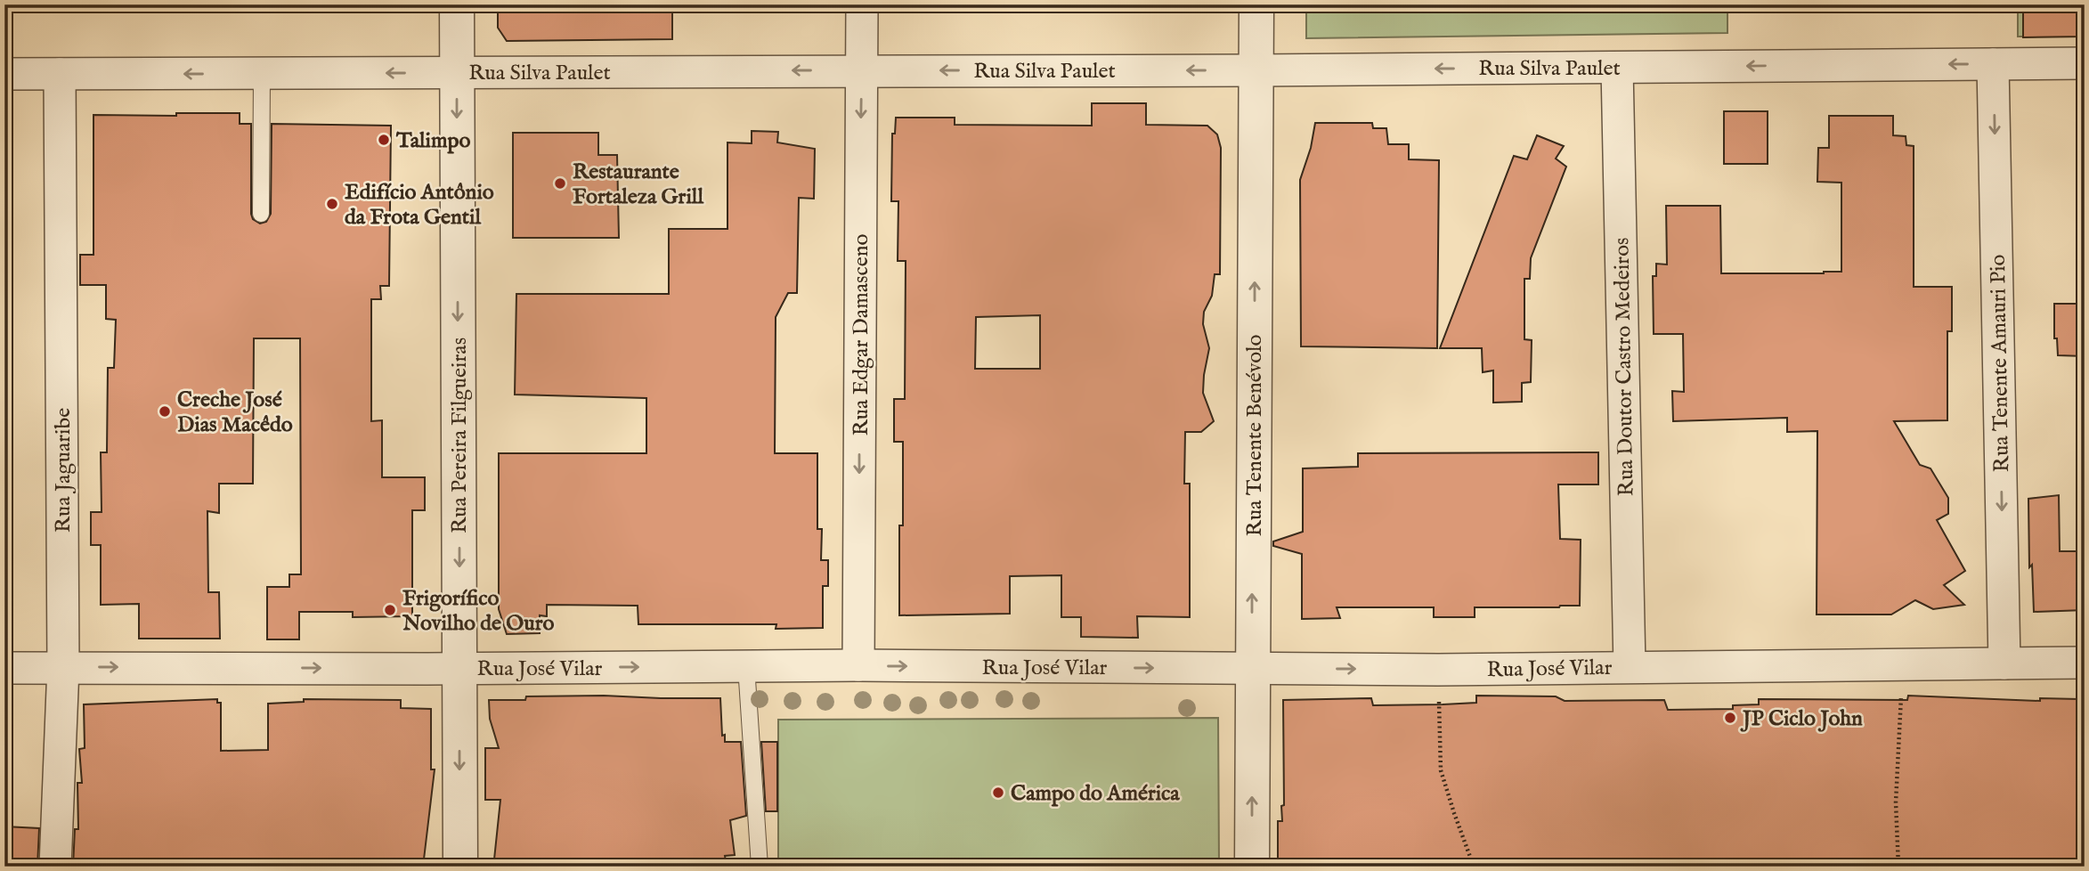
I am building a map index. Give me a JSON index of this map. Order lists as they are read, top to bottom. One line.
{"streets":{"street":["Rua Silva Paulet","Rua Edgar Damasceno","Rua Tenente Amauri Pio","Rua Doutor Castro Medeiros","Rua Pereira Filgueiras","Rua Tenente Benévolo","Rua Jaguaribe","Rua José Vilar"]},"crossings":[["Rua Silva Paulet","Rua Edgar Damasceno"],["Rua Silva Paulet","Rua Tenente Amauri Pio"],["Rua Silva Paulet","Rua Doutor Castro Medeiros"],["Rua Silva Paulet","Rua Pereira Filgueiras"],["Rua Silva Paulet","Rua Tenente Benévolo"],["Rua Silva Paulet","Rua Jaguaribe"],["Rua Edgar Damasceno","Rua José Vilar"],["Rua Tenente Amauri Pio","Rua José Vilar"],["Rua Doutor Castro Medeiros","Rua José Vilar"],["Rua Pereira Filgueiras","Rua José Vilar"],["Rua Tenente Benévolo","Rua José Vilar"],["Rua Jaguaribe","Rua José Vilar"]],"one_way":["Rua Silva Paulet","Rua Edgar Damasceno","Rua Tenente Amauri Pio","Rua Pereira Filgueiras","Rua Tenente Benévolo","Rua José Vilar"],"places":["Talimpo","Restaurante Fortaleza Grill","Edifício Antônio da Frota Gentil","Creche José Dias Macêdo","Frigorífico Novilho de Ouro","JP Ciclo John","Campo do América"]}
